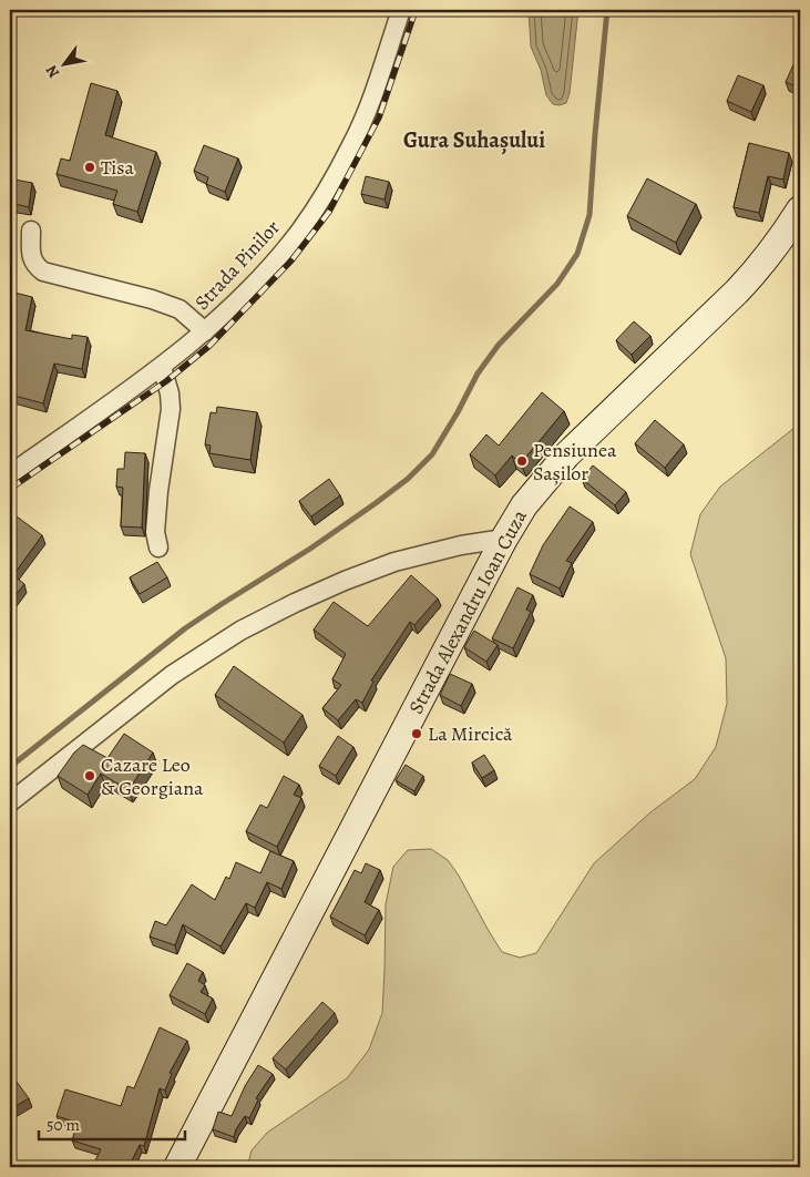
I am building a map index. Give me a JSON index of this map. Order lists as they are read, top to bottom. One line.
{"streets":{"main road":["Strada Alexandru Ioan Cuza"],"street":["Strada Pinilor"]},"districts":["Gura Suhașului"],"places":["Tisa","Pensiunea Sașilor","La Mircică","Cazare Leo & Georgiana"],"scale_bar":"50 m","north":"bottom left"}
